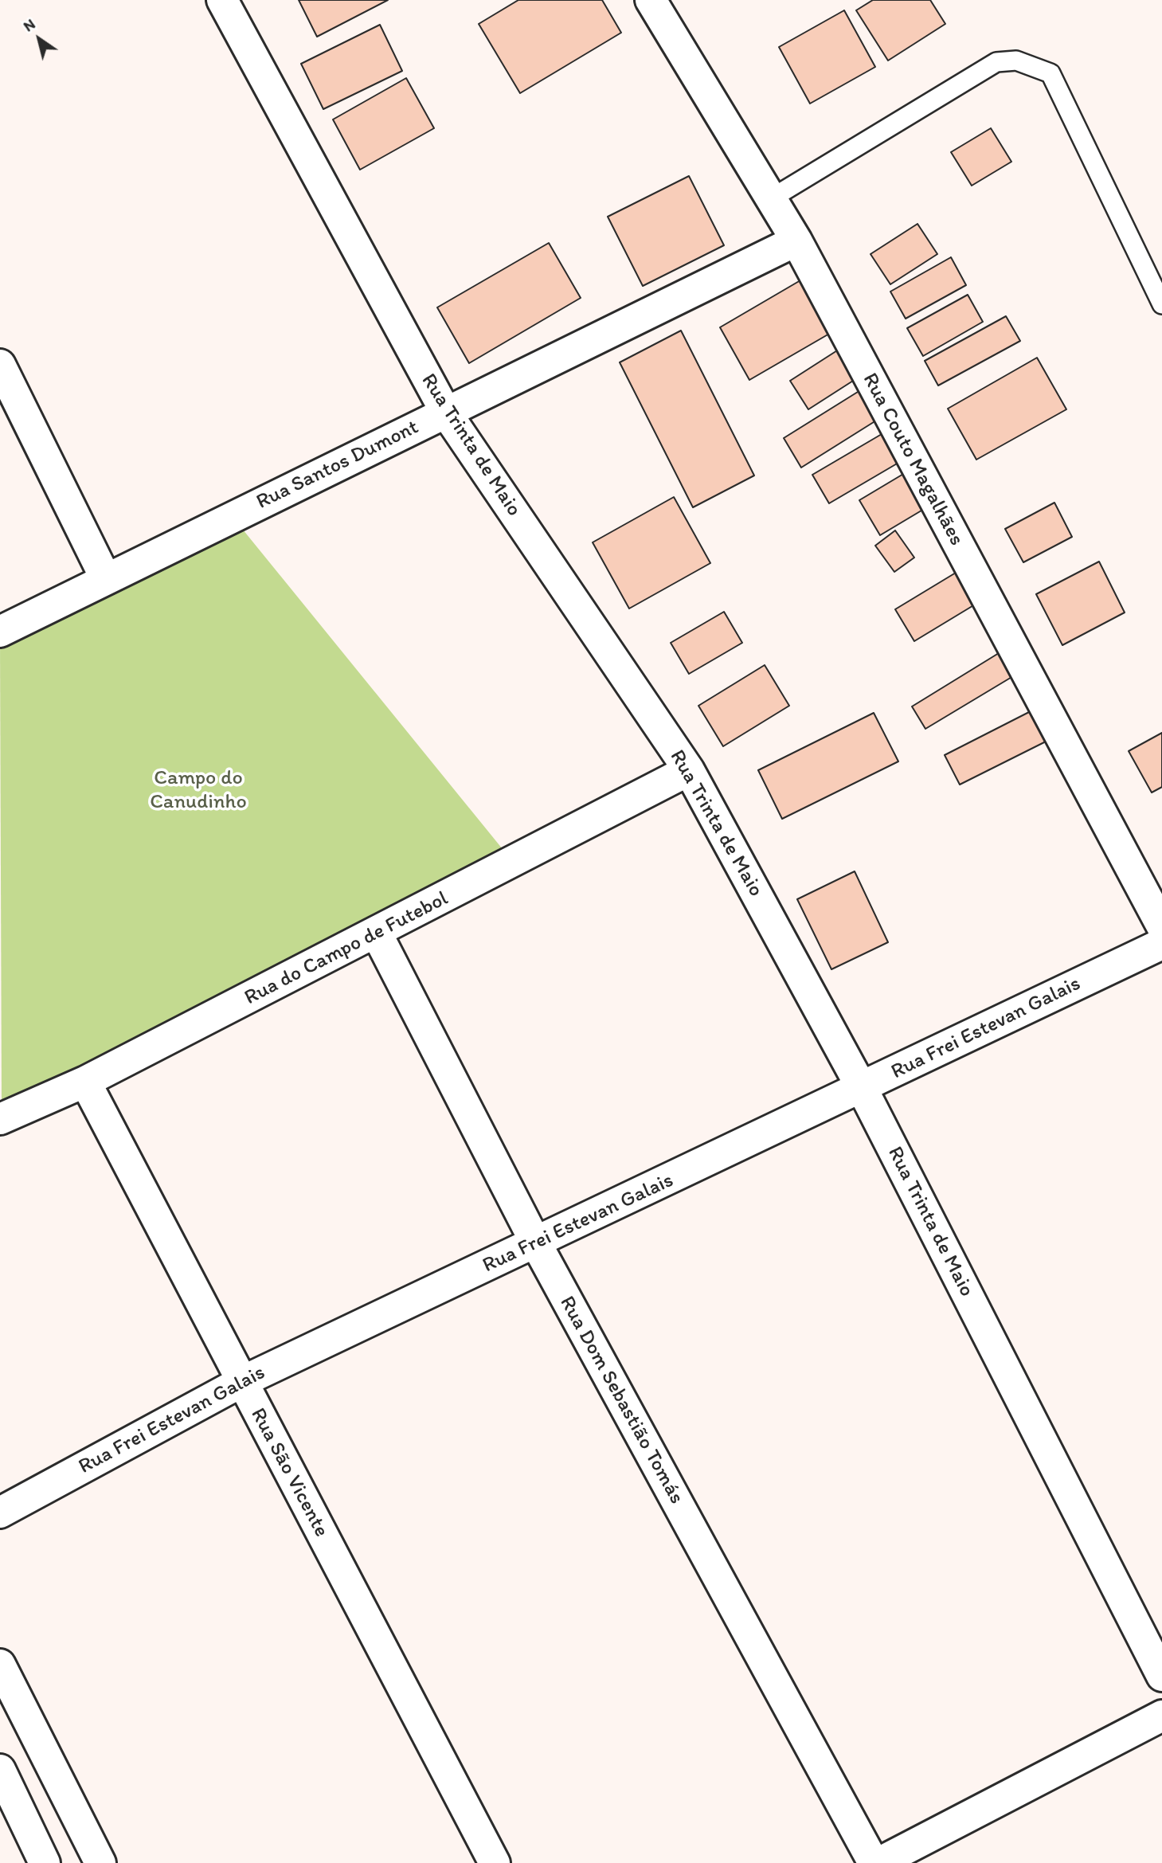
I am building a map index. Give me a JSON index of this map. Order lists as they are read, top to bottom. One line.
{"streets":{"street":["Rua Trinta de Maio","Rua Couto Magalhães","Rua Santos Dumont","Rua do Campo de Futebol","Rua Frei Estevan Galais","Rua Dom Sebastião Tomás","Rua São Vicente"]},"crossings":[["Rua Trinta de Maio","Rua Santos Dumont"],["Rua Trinta de Maio","Rua do Campo de Futebol"],["Rua Trinta de Maio","Rua Frei Estevan Galais"],["Rua Couto Magalhães","Rua Santos Dumont"],["Rua do Campo de Futebol","Rua Dom Sebastião Tomás"],["Rua do Campo de Futebol","Rua São Vicente"],["Rua Frei Estevan Galais","Rua Dom Sebastião Tomás"],["Rua Frei Estevan Galais","Rua São Vicente"]],"parks":["Campo do Canudinho"],"north":"top left"}
